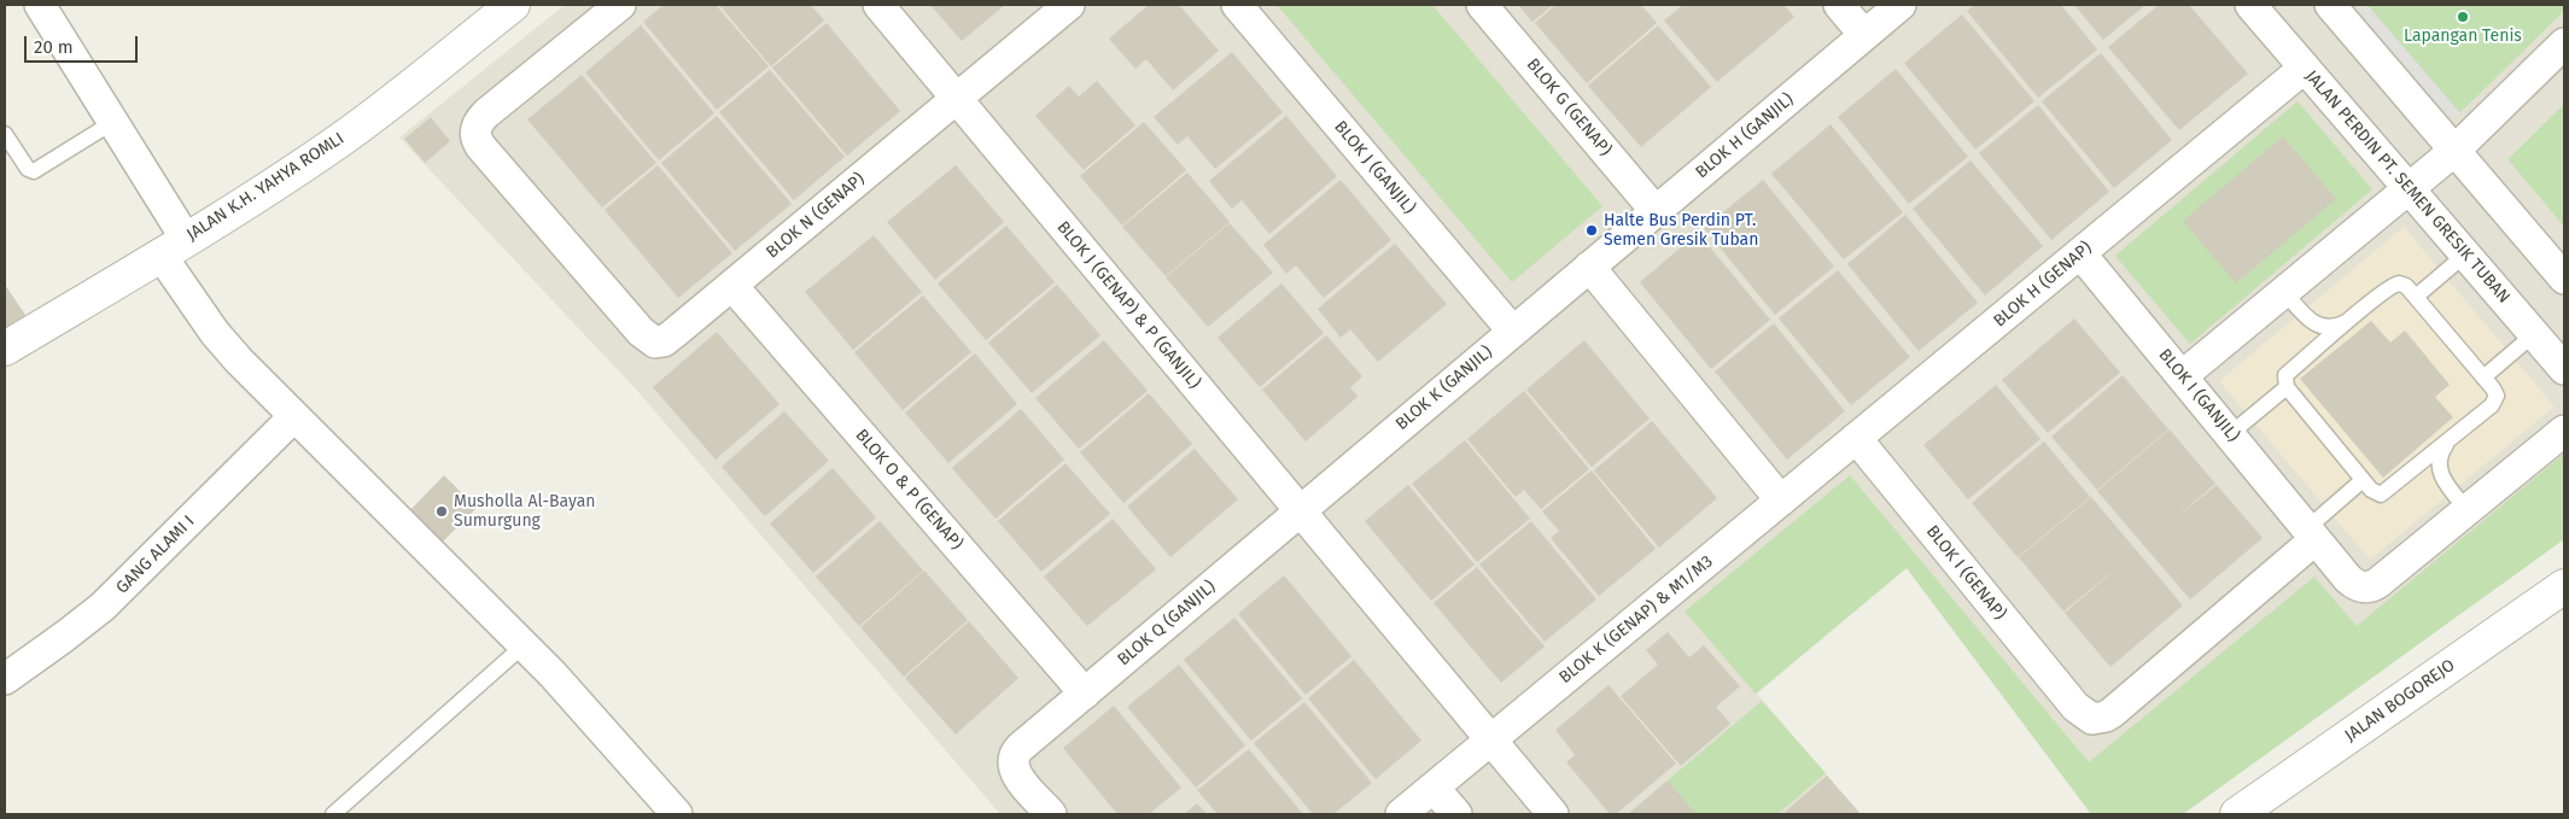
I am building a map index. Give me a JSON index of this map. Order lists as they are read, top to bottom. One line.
{"streets":{"street":["BLOK G (GENAP)","BLOK H (GANJIL)","BLOK J (GANJIL)","JALAN K.H. YAHYA ROMLI","JALAN PERDIN PT. SEMEN GRESIK TUBAN","BLOK N (GENAP)","BLOK H (GENAP)","BLOK J (GENAP) & P (GANJIL)","BLOK K (GANJIL)","BLOK I (GANJIL)","BLOK O & P (GENAP)","GANG ALAMI I","BLOK I (GENAP)","BLOK K (GENAP) & M1/M3","BLOK Q (GANJIL)","JALAN BOGOREJO"]},"crossings":[["BLOK G (GENAP)","BLOK H (GANJIL)"],["BLOK H (GANJIL)","BLOK K (GANJIL)"],["BLOK J (GANJIL)","BLOK K (GANJIL)"],["JALAN PERDIN PT. SEMEN GRESIK TUBAN","BLOK H (GENAP)"],["BLOK N (GENAP)","BLOK J (GENAP) & P (GANJIL)"],["BLOK N (GENAP)","BLOK O & P (GENAP)"],["BLOK H (GENAP)","BLOK I (GANJIL)"],["BLOK H (GENAP)","BLOK I (GENAP)"],["BLOK H (GENAP)","BLOK K (GENAP) & M1/M3"],["BLOK J (GENAP) & P (GANJIL)","BLOK K (GANJIL)"],["BLOK J (GENAP) & P (GANJIL)","BLOK K (GENAP) & M1/M3"],["BLOK J (GENAP) & P (GANJIL)","BLOK Q (GANJIL)"],["BLOK K (GANJIL)","BLOK Q (GANJIL)"],["BLOK I (GANJIL)","BLOK I (GENAP)"],["BLOK O & P (GENAP)","BLOK Q (GANJIL)"]],"places":["Lapangan Tenis","Halte Bus Perdin PT. Semen Gresik Tuban","Musholla Al-Bayan Sumurgung"],"scale_bar":"20 m"}
